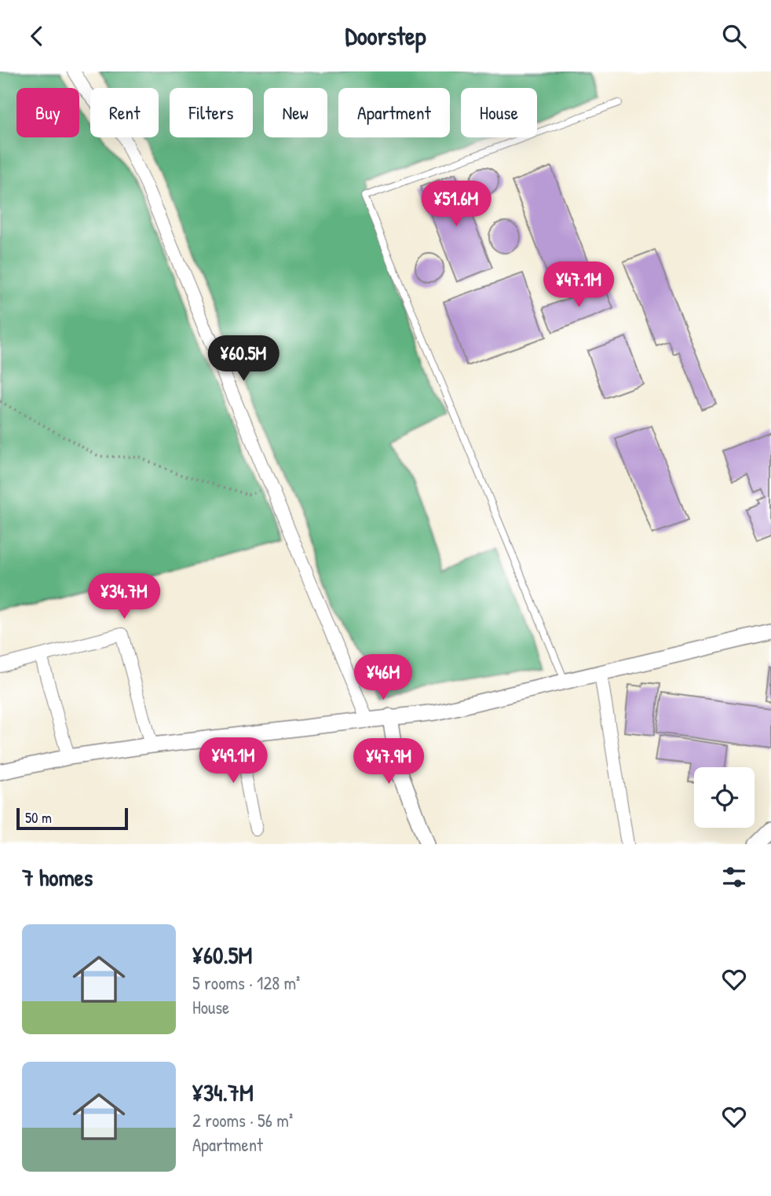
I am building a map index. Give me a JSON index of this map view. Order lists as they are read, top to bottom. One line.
{"scale_bar":"50 m","page":{"header":"Doorstep","chip":["Buy","Rent","Filters","New","Apartment","House"],"price":["¥51.6M","¥47.1M","¥60.5M","¥34.7M","¥46M","¥49.1M","¥47.9M"],"scale":"50 m","heading":"7 homes","list":[{"name":"¥60.5M","note":"5 rooms · 128 m² · House"},{"name":"¥34.7M","note":"2 rooms · 56 m² · Apartment"}]}}
